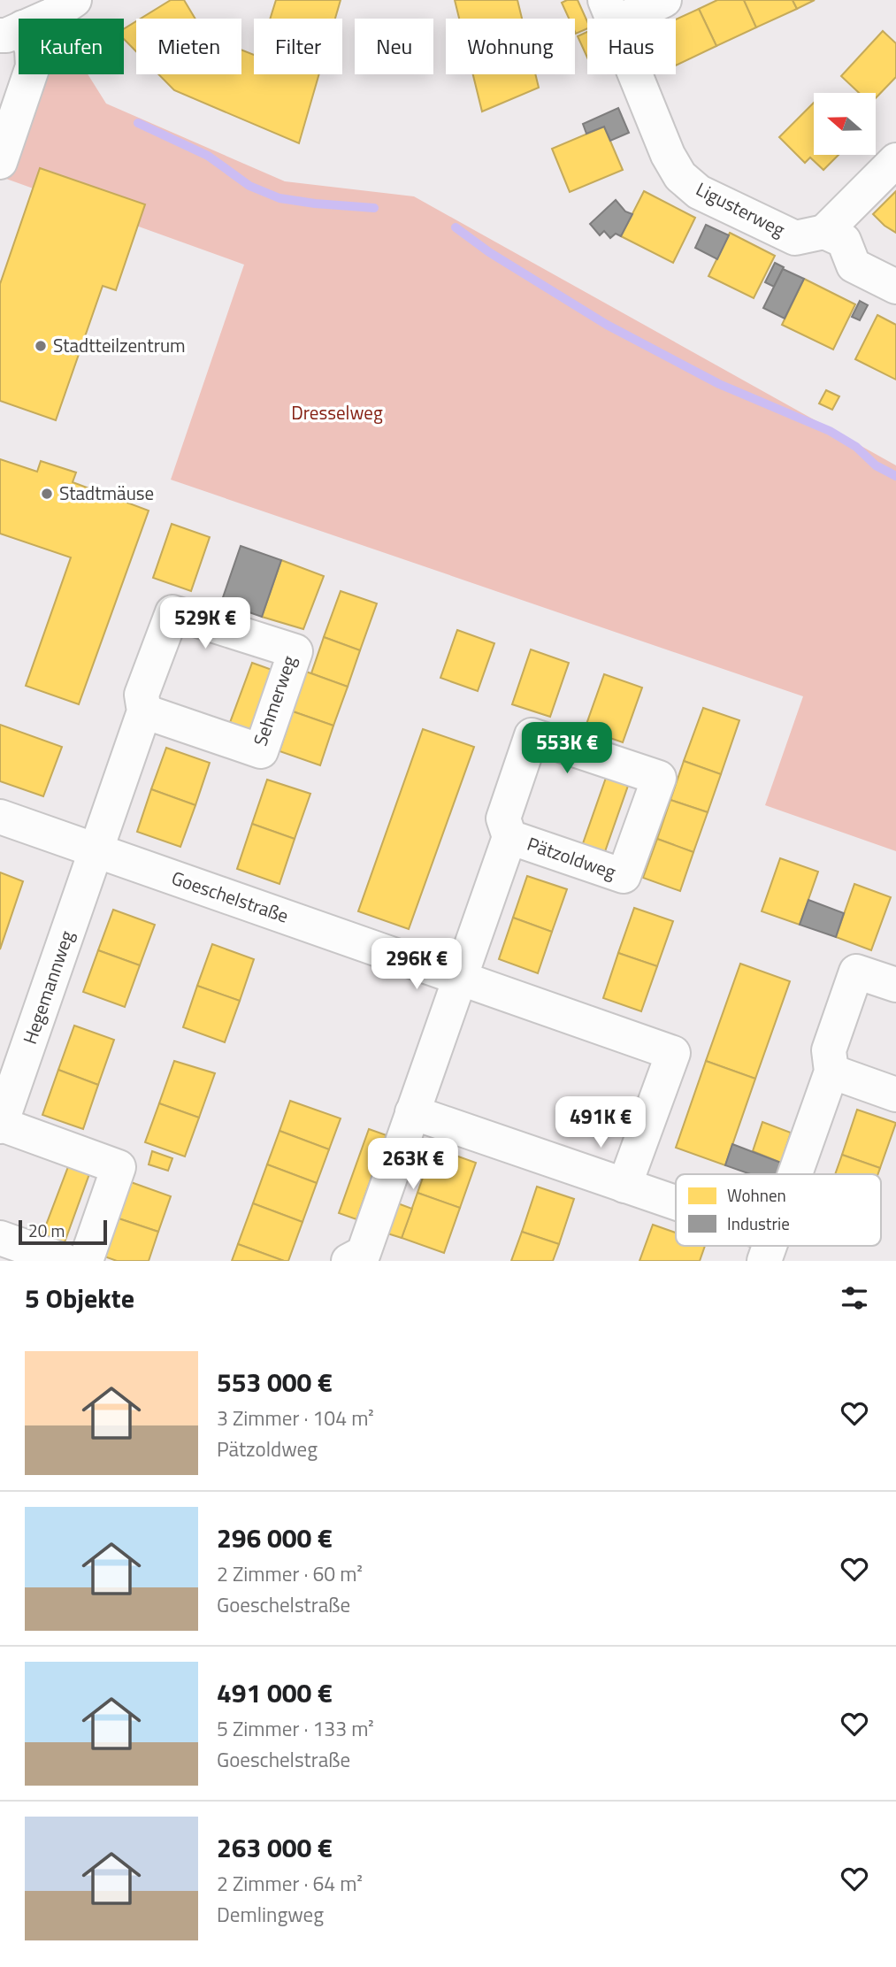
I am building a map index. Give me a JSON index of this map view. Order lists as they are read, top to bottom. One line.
{"streets":{"street":["Ligusterweg","Sehmerweg","Pätzoldweg","Goeschelstraße","Hegemannweg"]},"crossings":[["Sehmerweg","Goeschelstraße"],["Sehmerweg","Hegemannweg"],["Pätzoldweg","Goeschelstraße"],["Goeschelstraße","Hegemannweg"]],"parks":["Dresselweg"],"places":["Stadtteilzentrum","Stadtmäuse"],"legend":["Wohnen","Industrie"],"scale_bar":"20 m","north":"left","page":{"chip":["Kaufen","Mieten","Filter","Neu","Wohnung","Haus"],"price":["529K €","553K €","296K €","491K €","263K €"],"scale":"20 m","heading":"5 Objekte","list":[{"name":"553 000 €","note":"3 Zimmer · 104 m² · Pätzoldweg"},{"name":"296 000 €","note":"2 Zimmer · 60 m² · Goeschelstraße"},{"name":"491 000 €","note":"5 Zimmer · 133 m² · Goeschelstraße"},{"name":"263 000 €","note":"2 Zimmer · 64 m² · Demlingweg"}]}}
